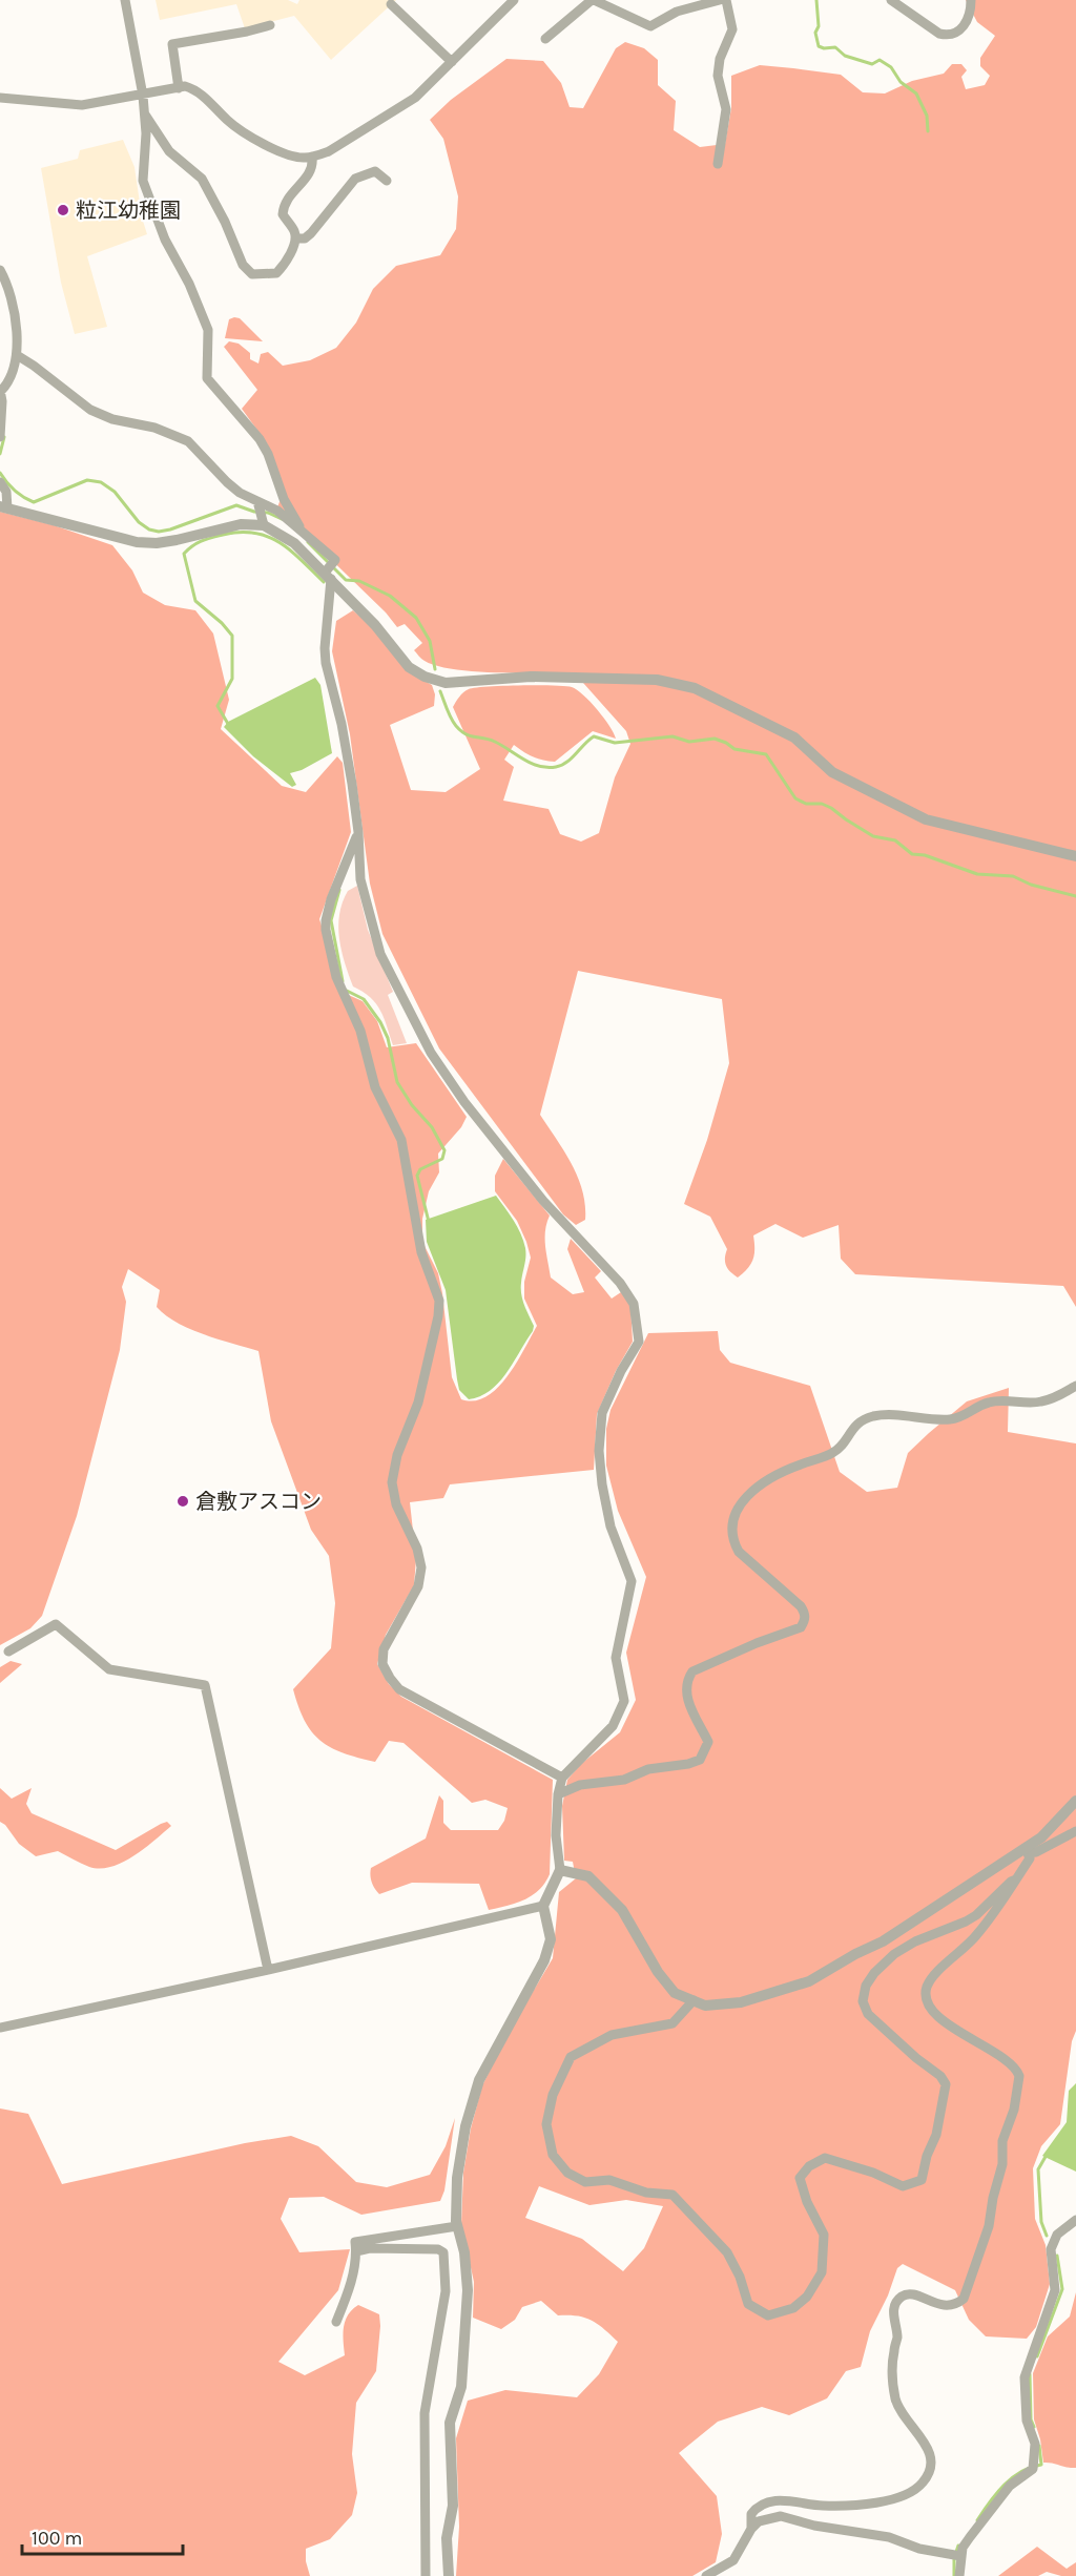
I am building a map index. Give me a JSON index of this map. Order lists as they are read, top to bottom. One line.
{"places":["粒江幼稚園","倉敷アスコン"],"scale_bar":"100 m"}
